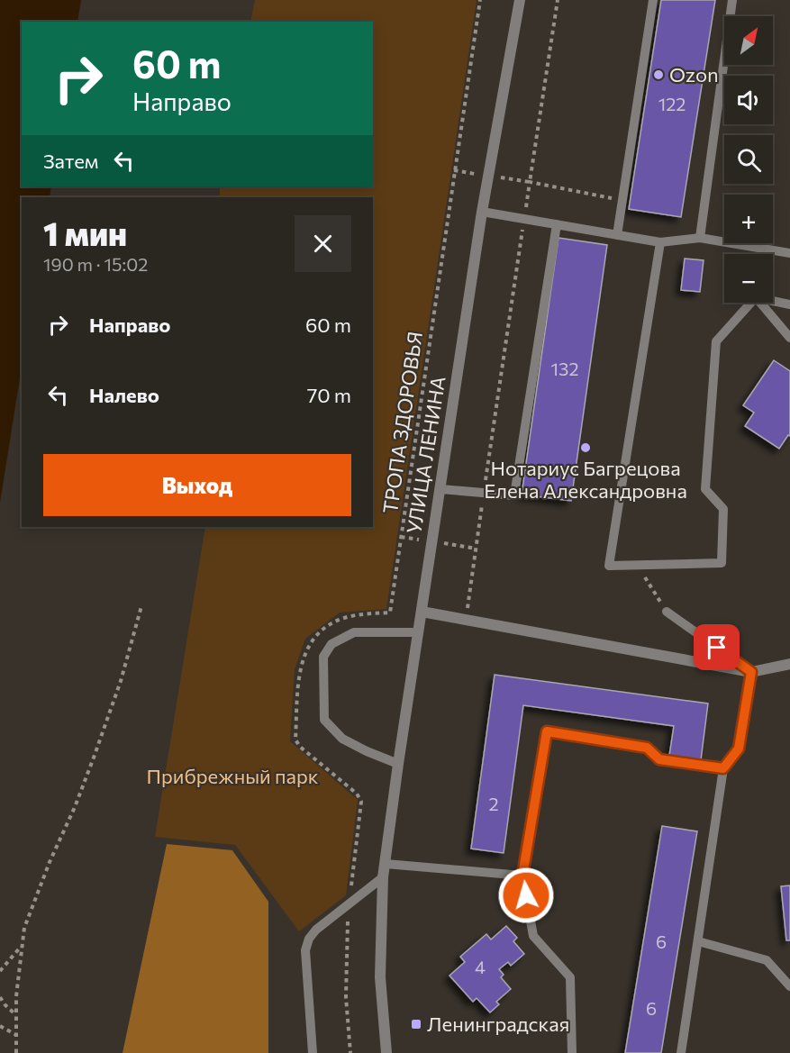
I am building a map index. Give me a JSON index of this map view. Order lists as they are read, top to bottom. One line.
{"streets":{"street":["УЛИЦА ЛЕНИНА"],"path":["ТРОПА ЗДОРОВЬЯ"]},"parks":["Прибрежный парк"],"places":{"other":["Ozon","Нотариус Багрецова Елена Александровна"],"transit":["Ленинградская"]},"house_numbers":["122","132","2","6","4","6"],"north":"top right","page":{"map_buttons":["+","−"],"turn":["60 m","Направо"],"then":"Затем","heading":["1 мин","190 m · 15:02"],"list":[{"name":"Направо","value":"60 m"},{"name":"Налево","value":"70 m"}],"buttons":"Выход"}}
